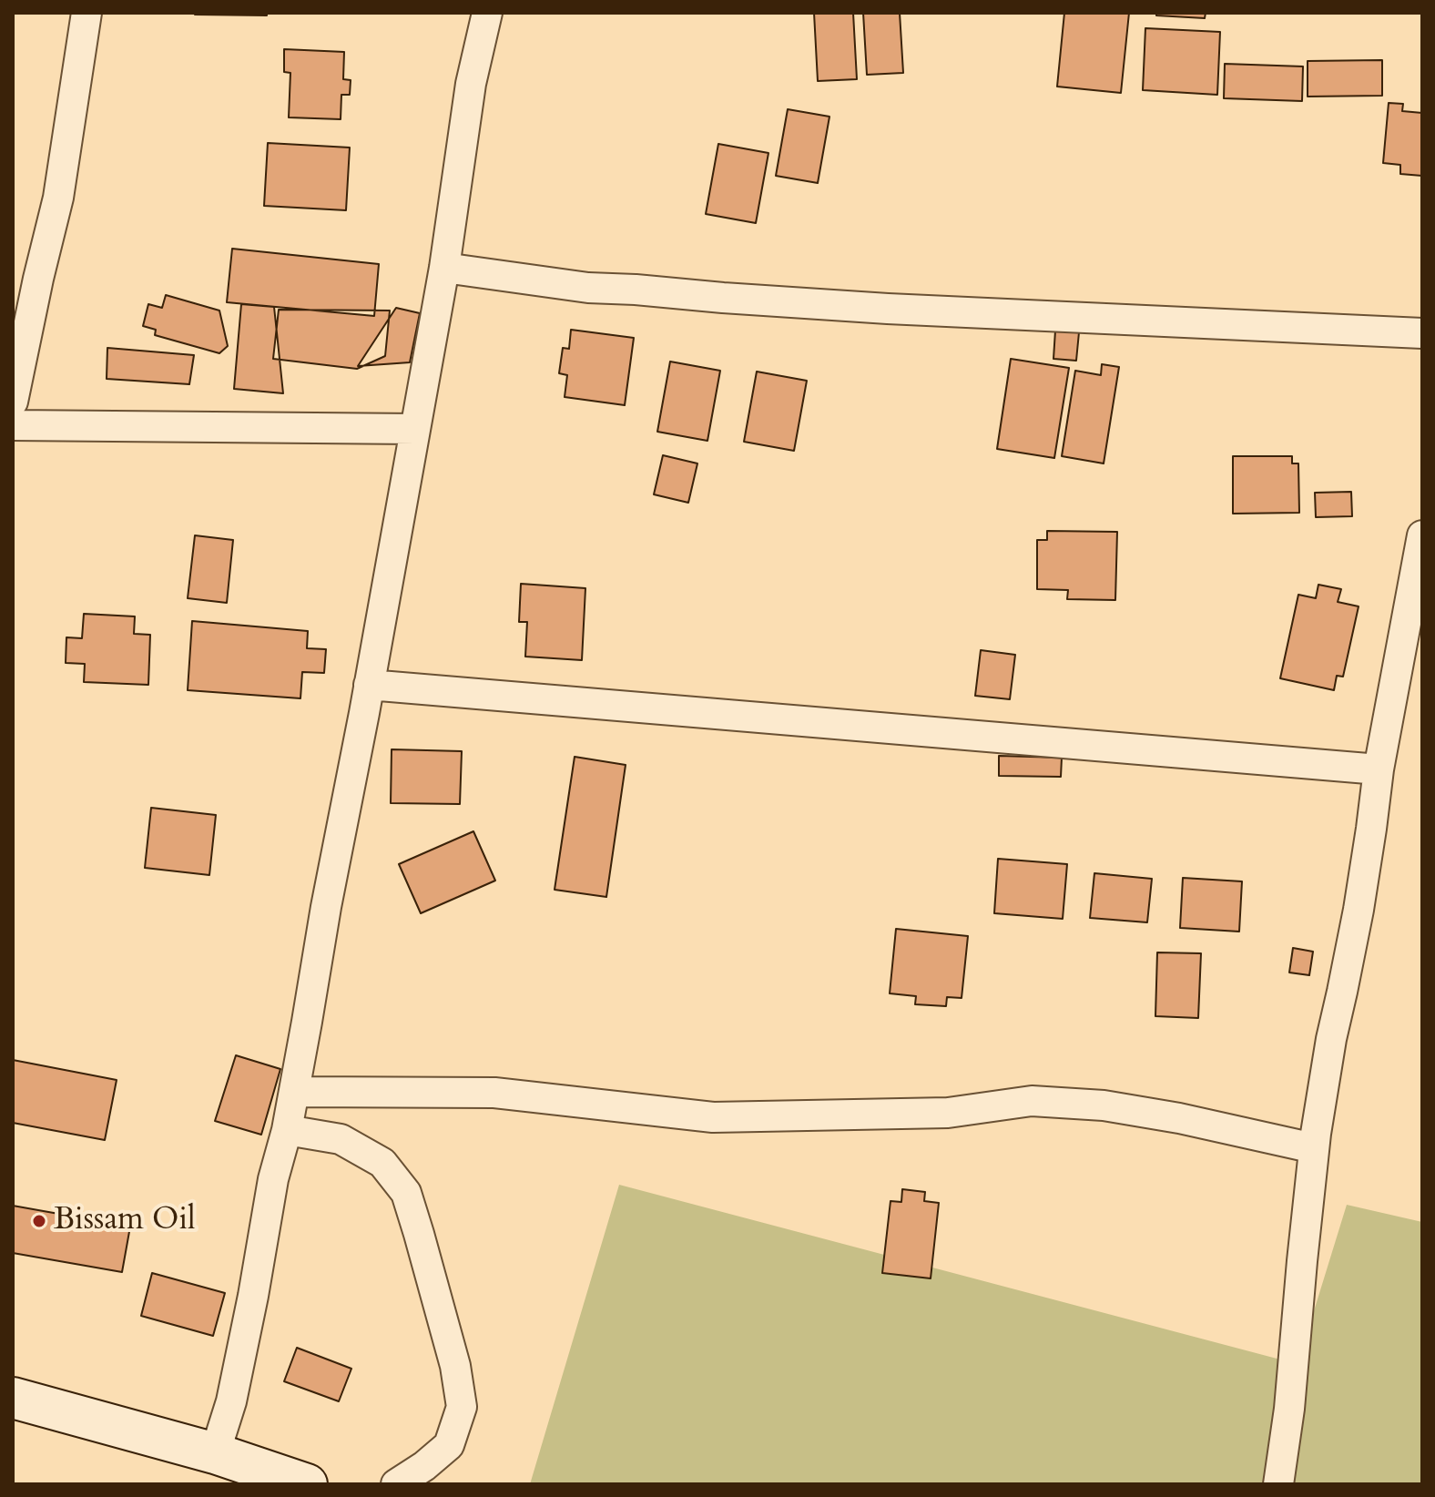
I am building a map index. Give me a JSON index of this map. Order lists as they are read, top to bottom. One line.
{"places":["Bissam Oil"]}
